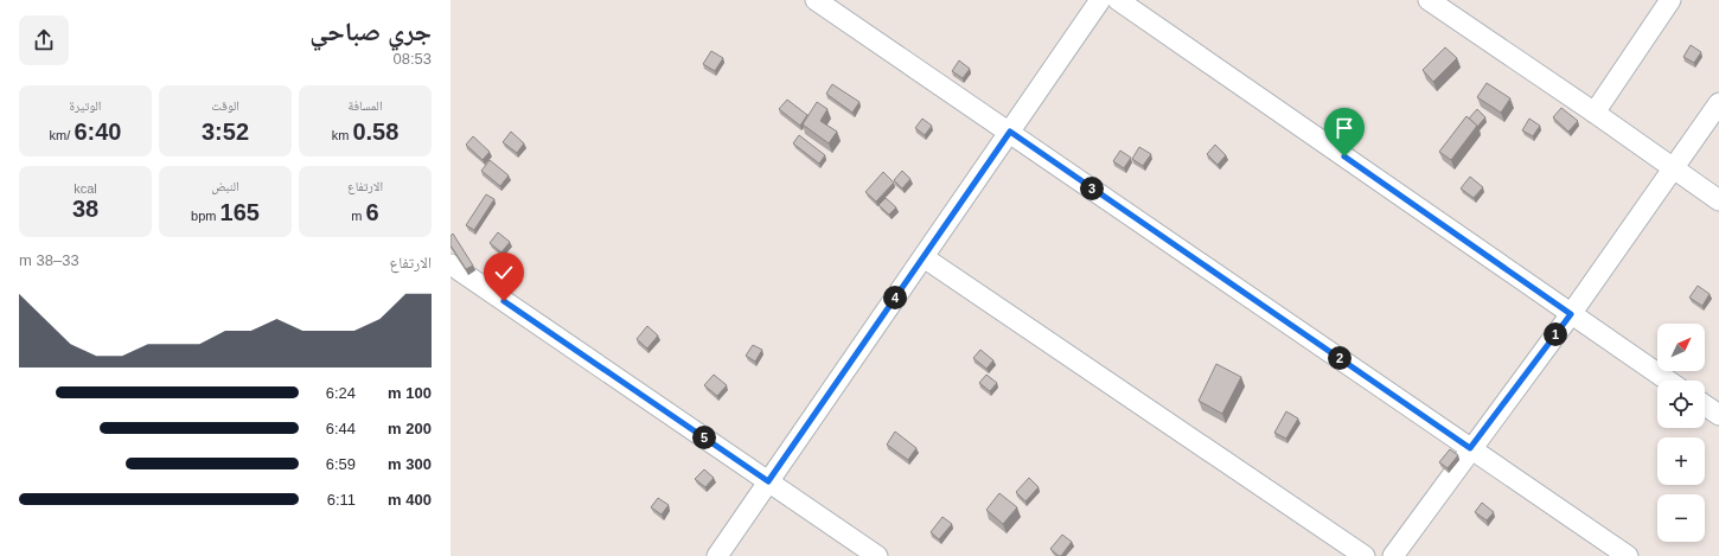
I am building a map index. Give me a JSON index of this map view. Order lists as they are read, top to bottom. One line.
{"north":"top right","page":{"heading":["جري صباحي","08:53"],"stats":[["المسافة","0.58 km"],["الوقت","3:52"],["الوتيرة","6:40 /km"],["الارتفاع","6 m"],["النبض","165 bpm"],["kcal","38"]],"pins":["3","4","1","2","5"],"chart":["الارتفاع","33–38 m"],"map_buttons":["+","−"],"list":[{"name":"100 m","note":"6:24"},{"name":"200 m","note":"6:44"},{"name":"300 m","note":"6:59"},{"name":"400 m","note":"6:11"}]}}
